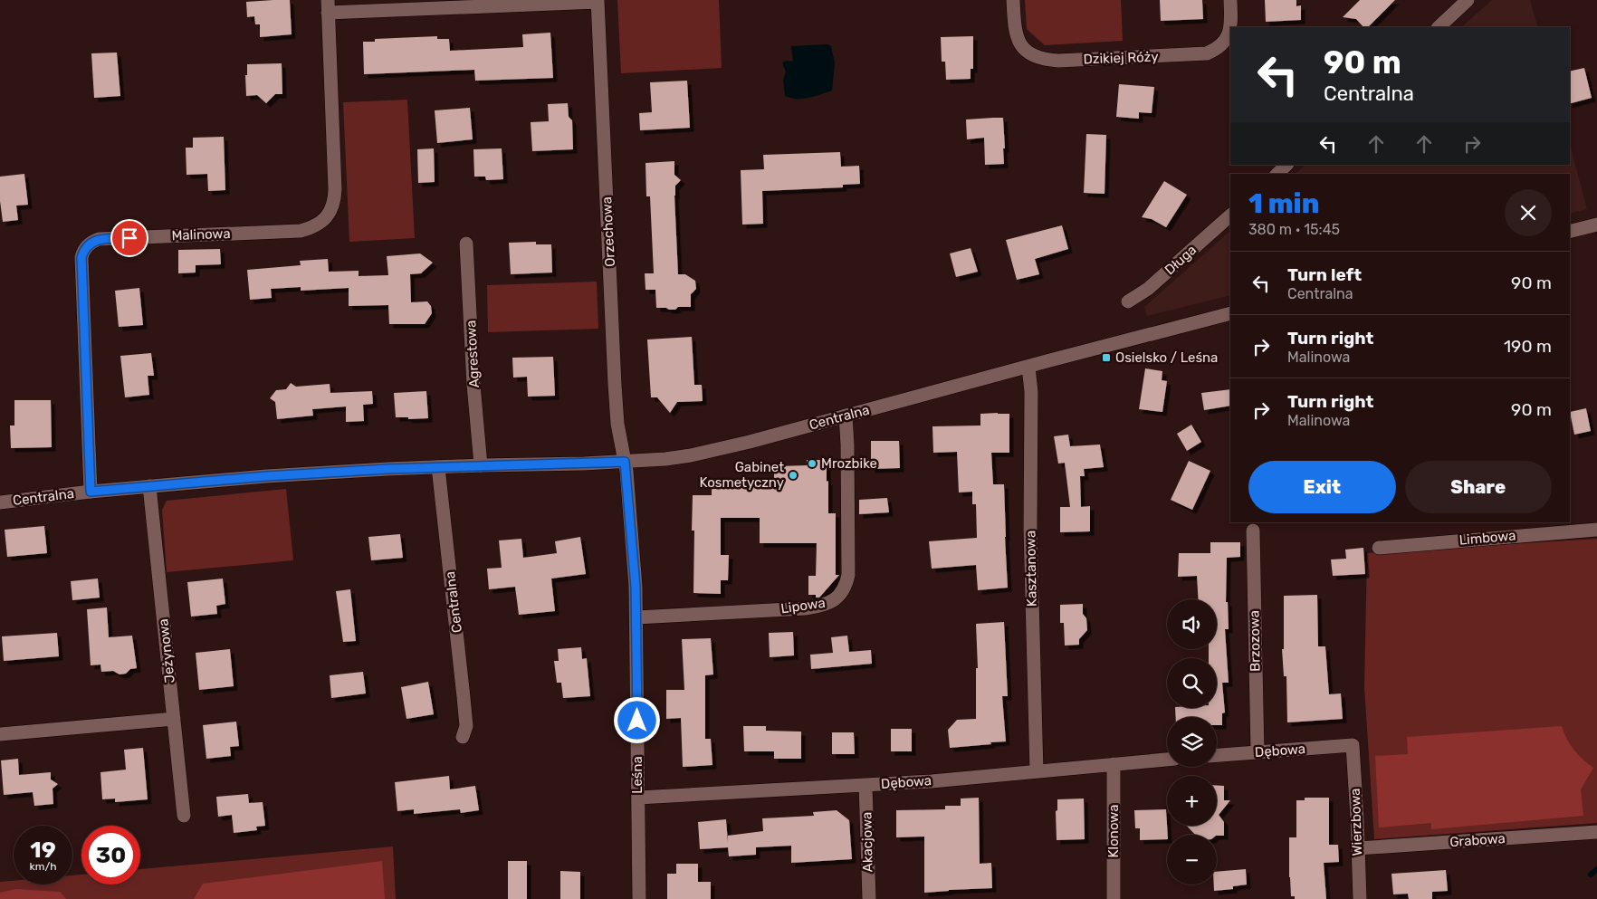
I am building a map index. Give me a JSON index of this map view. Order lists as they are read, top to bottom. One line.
{"streets":{"street":["Dzikiej Róży","Orzechowa","Malinowa","Długa","Agrestowa","Centralna","Limbowa","Kasztanowa","Lipowa","Brzozowa","Jeżynowa","Dębowa","Leśna","Wierzbowa","Klonowa","Grabowa","Akacjowa"]},"crossings":[["Orzechowa","Malinowa"],["Orzechowa","Centralna"],["Orzechowa","Leśna"],["Malinowa","Centralna"],["Agrestowa","Centralna"],["Centralna","Kasztanowa"],["Centralna","Lipowa"],["Centralna","Jeżynowa"],["Centralna","Leśna"],["Kasztanowa","Dębowa"],["Lipowa","Leśna"],["Brzozowa","Dębowa"],["Dębowa","Leśna"],["Dębowa","Wierzbowa"],["Dębowa","Klonowa"],["Dębowa","Akacjowa"],["Wierzbowa","Grabowa"]],"places":{"transit":["Osielsko / Leśna"],"other":["Mrozbike","Gabinet Kosmetyczny"]},"page":{"turn":["90 m","Centralna"],"heading":["1 min","380 m · 15:45"],"list":[{"name":"Turn left","note":"Centralna","value":"90 m"},{"name":"Turn right","note":"Malinowa","value":"190 m"},{"name":"Turn right","note":"Malinowa","value":"90 m"}],"buttons":["Exit","Share"],"map_buttons":["+","−"],"speed":"19 km/h","limit":"30"}}
